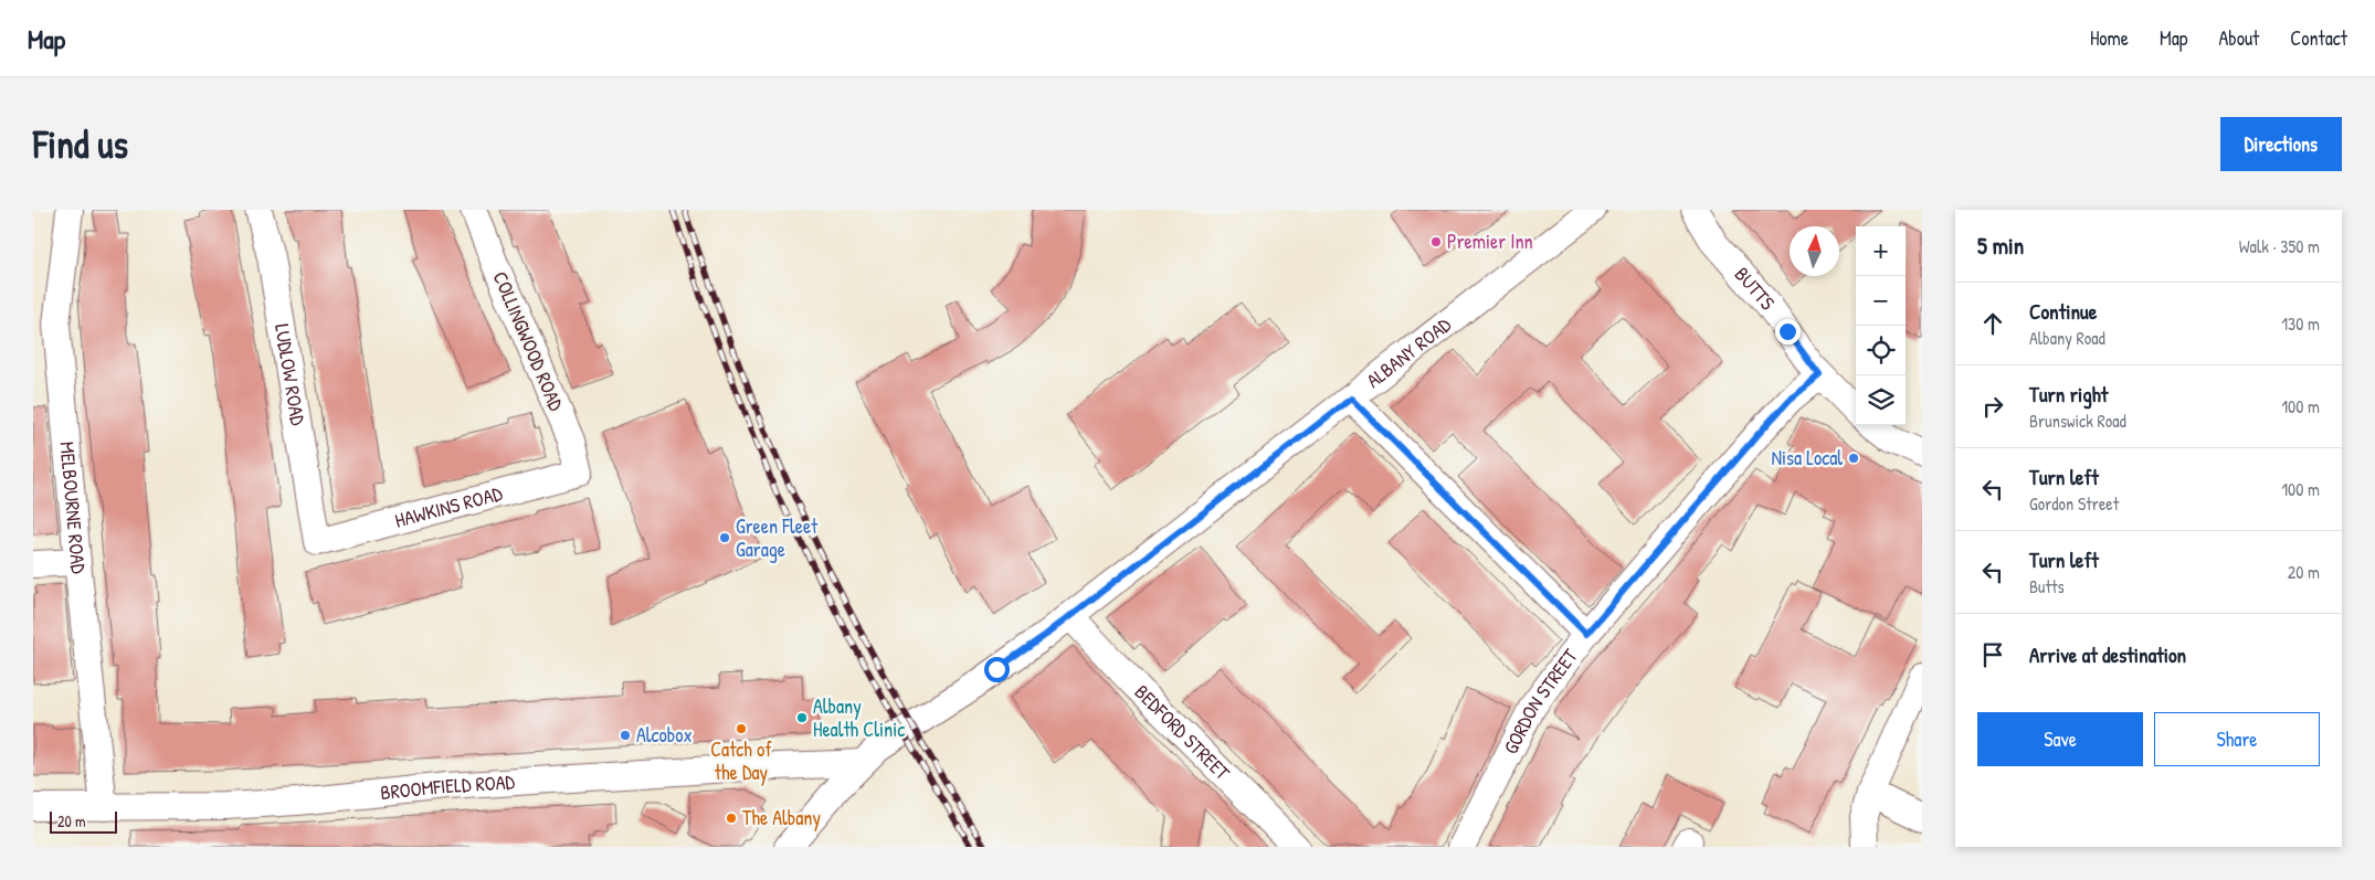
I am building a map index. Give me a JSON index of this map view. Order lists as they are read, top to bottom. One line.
{"streets":{"street":["BUTTS","COLLINGWOOD ROAD","ALBANY ROAD","LUDLOW ROAD","HAWKINS ROAD","MELBOURNE ROAD","GORDON STREET","BEDFORD STREET","BROOMFIELD ROAD"]},"crossings":[["BUTTS","GORDON STREET"],["COLLINGWOOD ROAD","HAWKINS ROAD"],["ALBANY ROAD","BEDFORD STREET"],["ALBANY ROAD","BROOMFIELD ROAD"],["LUDLOW ROAD","HAWKINS ROAD"],["MELBOURNE ROAD","BROOMFIELD ROAD"]],"places":["Premier Inn","Nisa Local","Green Fleet Garage","Albany Health Clinic","Catch of the Day","Alcobox","The Albany"],"scale_bar":"20 m","north":"top","page":{"header":"Map","nav":["Home","Map","About","Contact"],"buttons":["Directions",["Save","Share"]],"title":"Find us","heading":["5 min","Walk · 350 m"],"map_buttons":["+","−"],"list":[["Continue","Albany Road","130 m"],["Turn right","Brunswick Road","100 m"],["Turn left","Gordon Street","100 m"],["Turn left","Butts","20 m"],"Arrive at destination"],"scale":"20 m"}}
